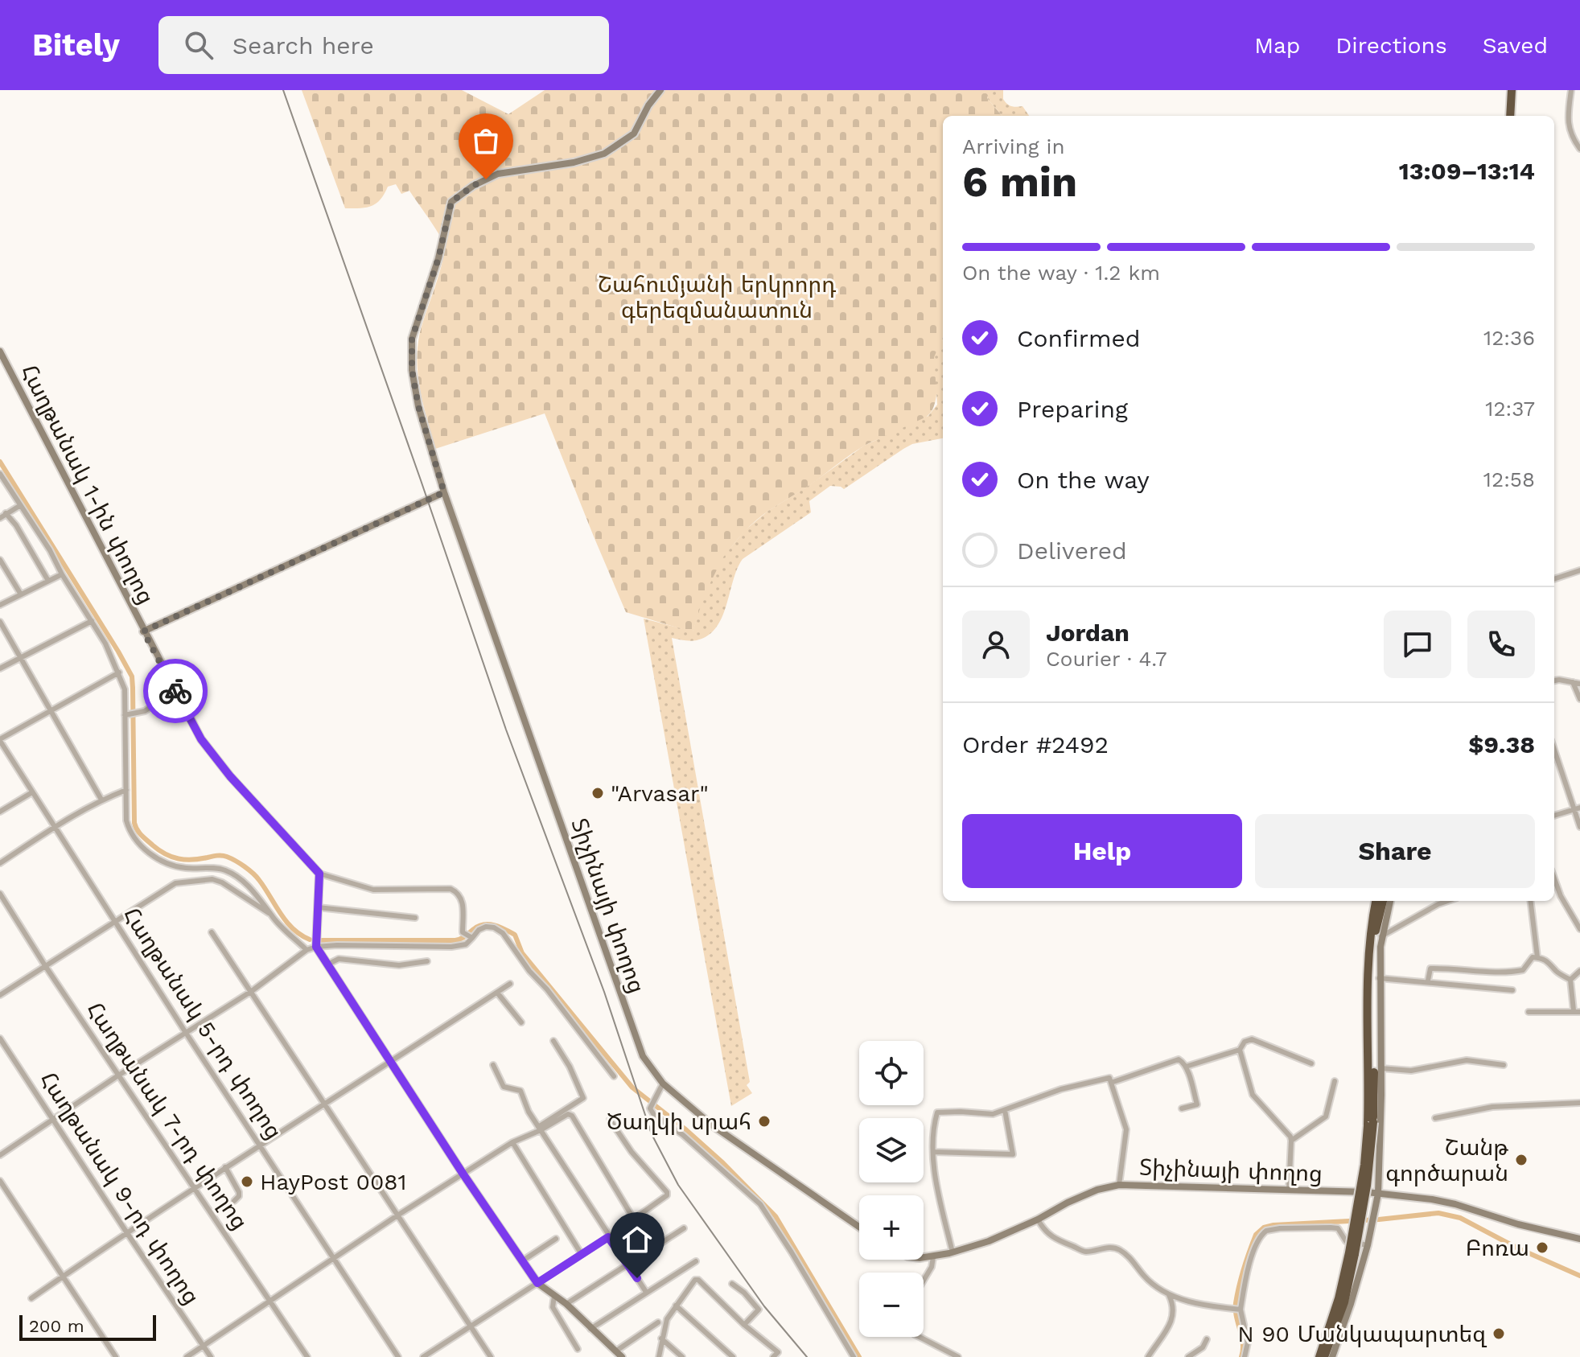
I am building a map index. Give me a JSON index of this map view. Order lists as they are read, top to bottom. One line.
{"streets":{"street":["Հաղթանակ 1-ին փողոց","Տիչինայի փողոց","Հաղթանակ 5-րդ փողոց","Հաղթանակ 7-րդ փողոց","Հաղթանակ 9-րդ փողոց"]},"parks":["Շահումյանի երկրորդ գերեզմանատուն"],"places":["\"Arvasar\"","Ծաղկի սրահ","Շանթ գործարան","HayPost 0081","Բոռա","N 90 Մանկապարտեզ"],"scale_bar":"200 m","page":{"header":"Bitely","search":"Search here","nav":["Map","Directions","Saved"],"heading":["6 min","Arriving in","13:09–13:14"],"panel":["Jordan","Courier · 4.7","Order #2492","$9.38"],"bar":"On the way · 1.2 km","list":[["Confirmed","12:36"],["Preparing","12:37"],["On the way","12:58"],"Delivered"],"buttons":["Help","Share"],"map_buttons":["+","−"],"scale":"200 m"}}
